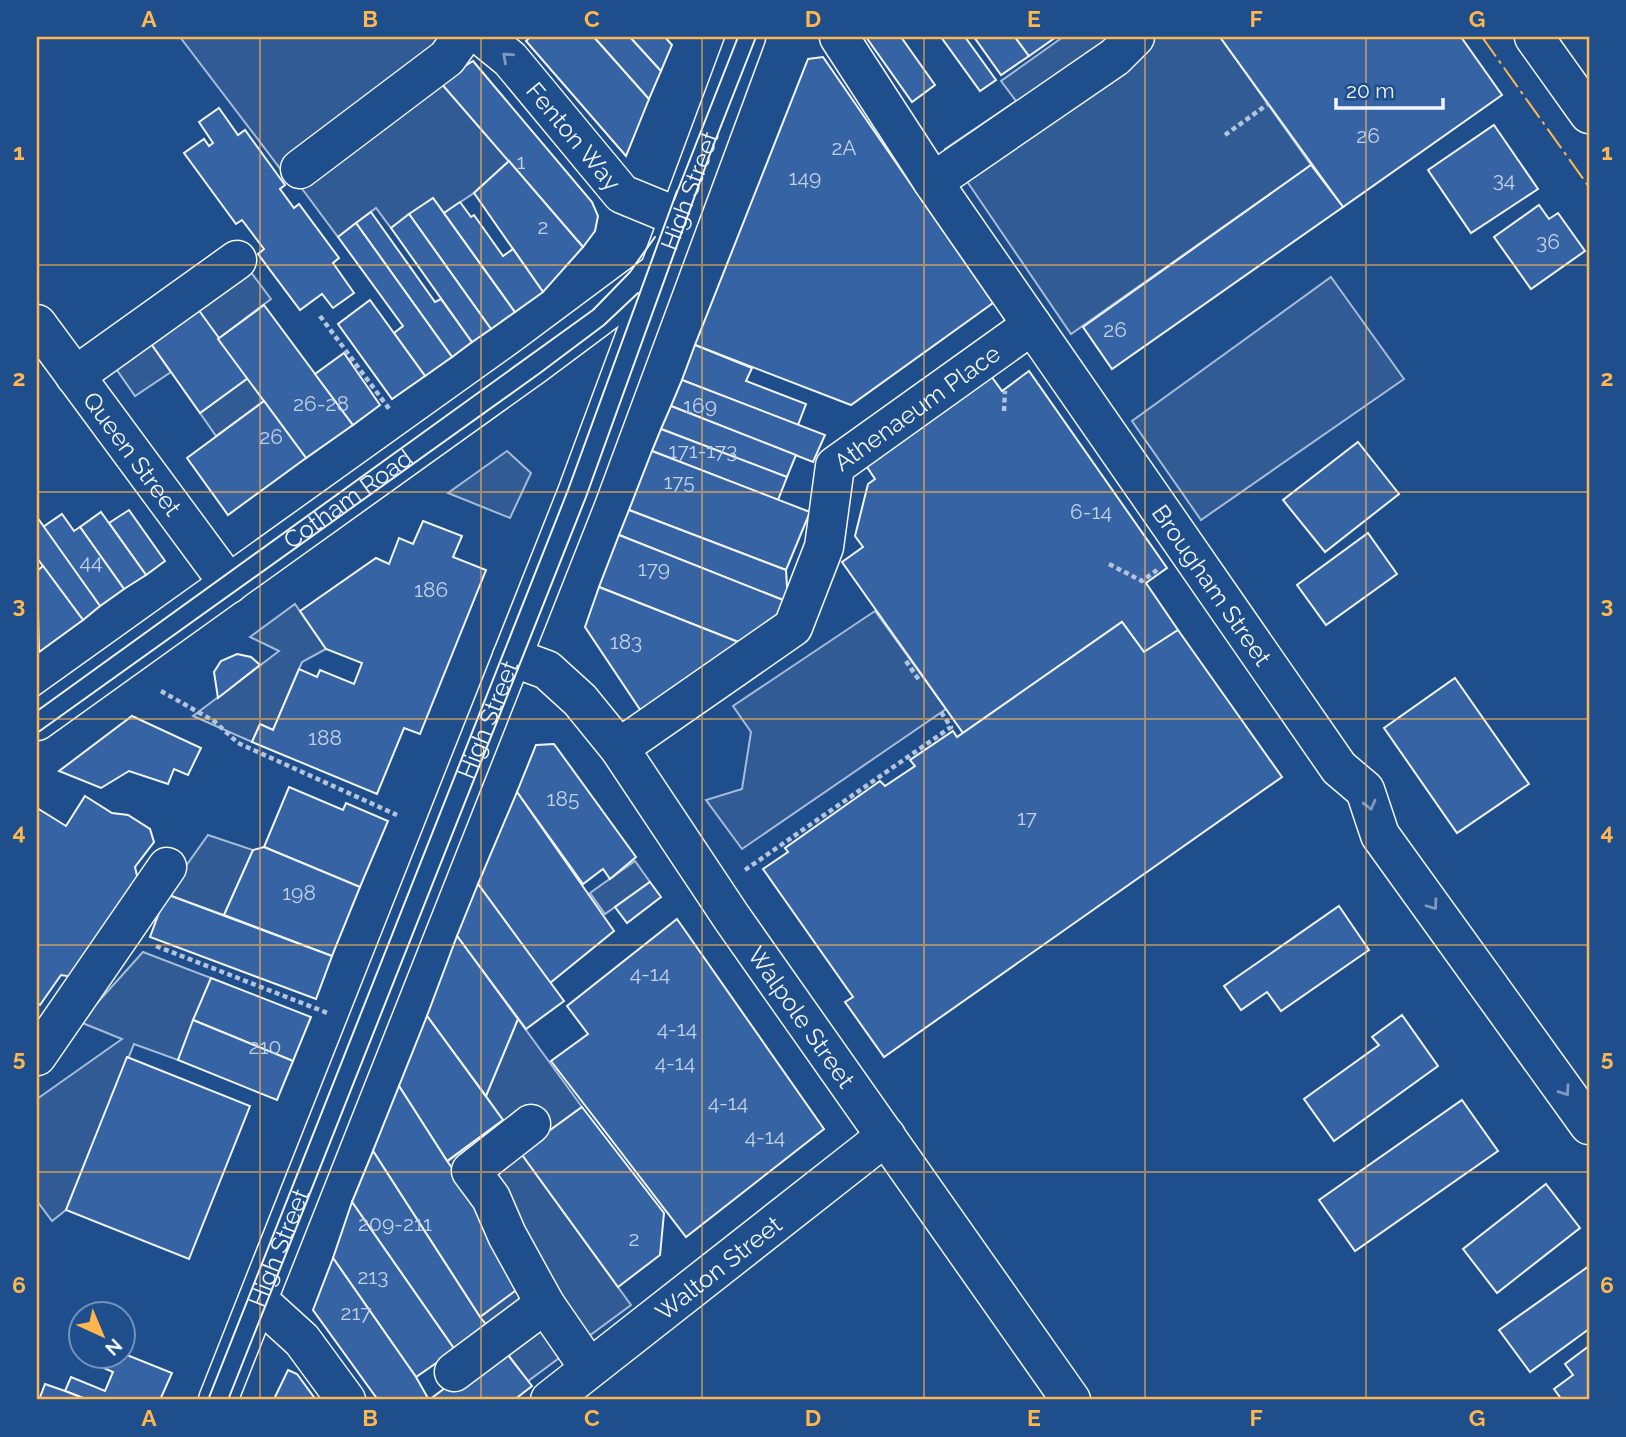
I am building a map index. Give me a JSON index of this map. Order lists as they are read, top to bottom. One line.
{"streets":{"street":["Fenton Way","High Street","Athenaeum Place","Queen Street","Cotham Road","Brougham Street","Walpole Street","Walton Street"]},"crossings":[["Fenton Way","High Street"],["High Street","Cotham Road"],["High Street","Walpole Street"],["Athenaeum Place","Brougham Street"],["Athenaeum Place","Walpole Street"],["Queen Street","Cotham Road"],["Walpole Street","Walton Street"]],"one_way":["Fenton Way","Brougham Street"],"house_numbers":["26","2A","1","149","34","2","36","26","26-28","169","26","171-173","175","6-14","44","179","186","183","188","185","17","198","4-14","4-14","210","4-14","4-14","4-14","209-211","2","213","217"],"scale_bar":"20 m","north":"bottom right","grid":{"columns":["A","B","C","D","E","F","G"],"rows":["1","2","3","4","5","6"]}}
